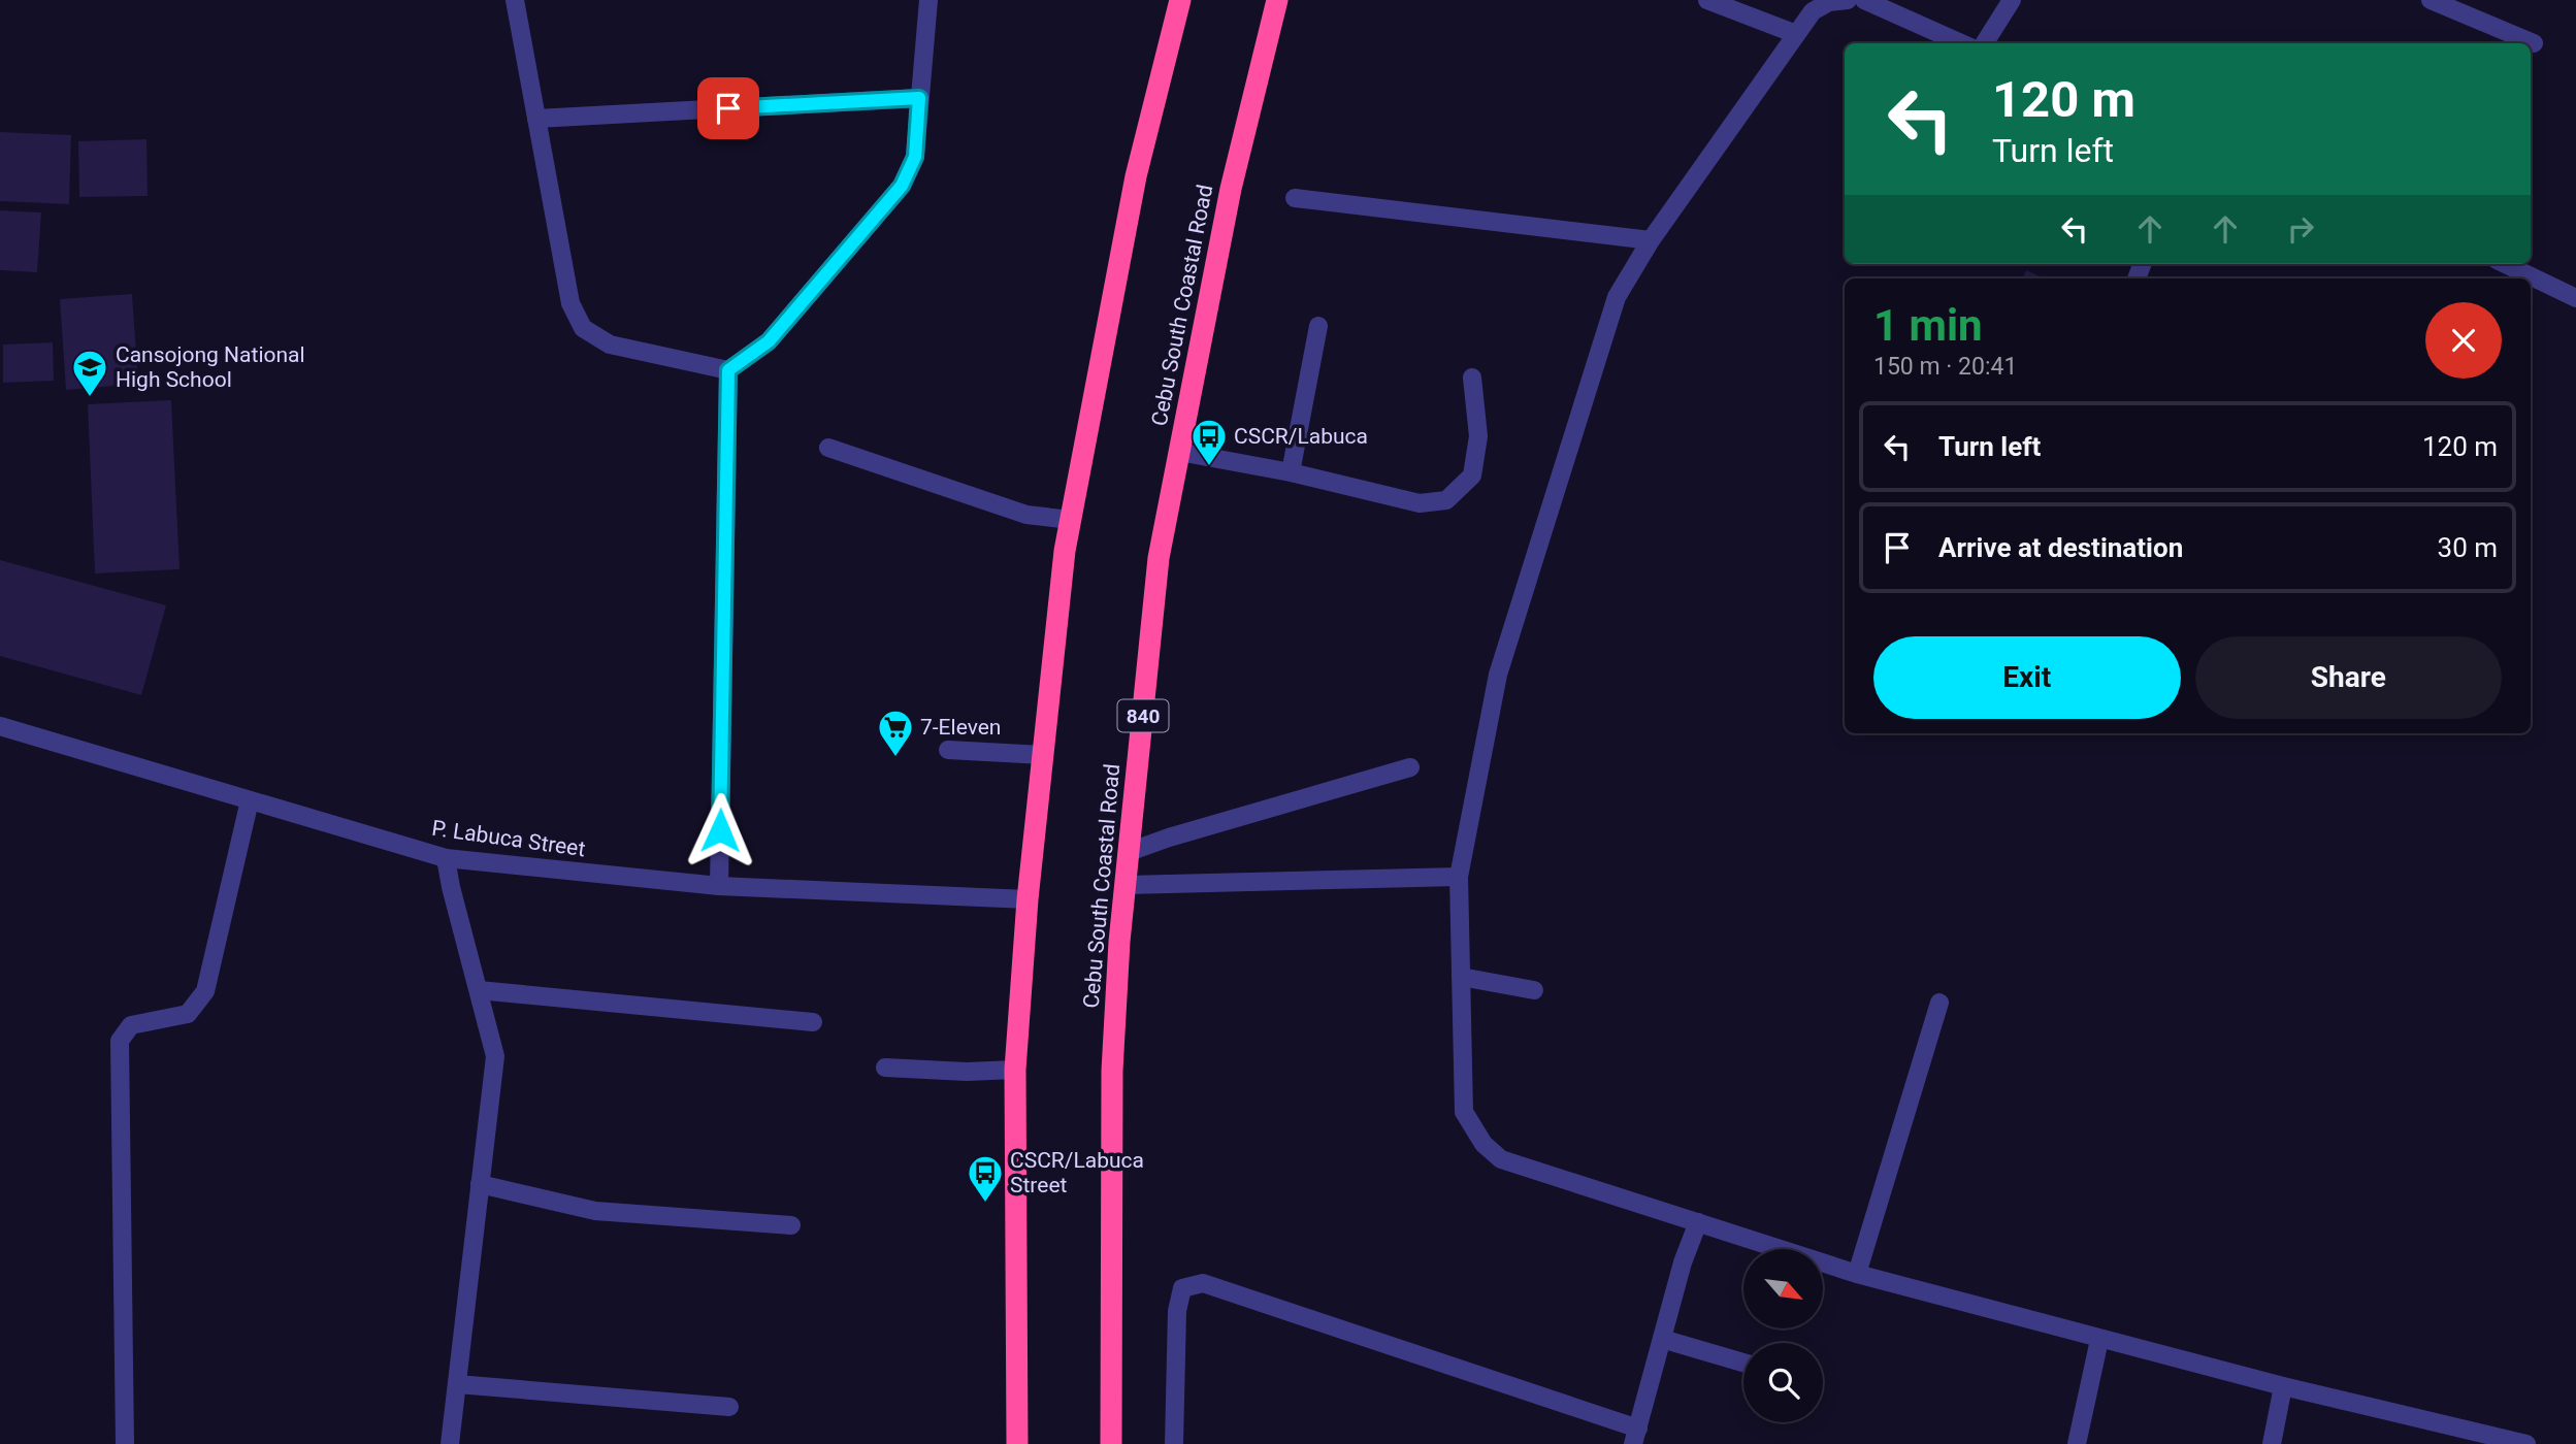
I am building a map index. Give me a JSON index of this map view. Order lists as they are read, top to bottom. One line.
{"streets":{"highway":["Cebu South Coastal Road","840"],"street":["P. Labuca Street"]},"places":{"school or university":["Cansojong National High School"],"bus stop":["CSCR/Labuca","CSCR/Labuca Street"],"supermarket":["7-Eleven"]},"north":"bottom right","page":{"turn":["120 m","Turn left"],"heading":["1 min","150 m · 20:41"],"list":[{"name":"Turn left","value":"120 m"},{"name":"Arrive at destination","value":"30 m"}],"buttons":["Exit","Share"]}}
